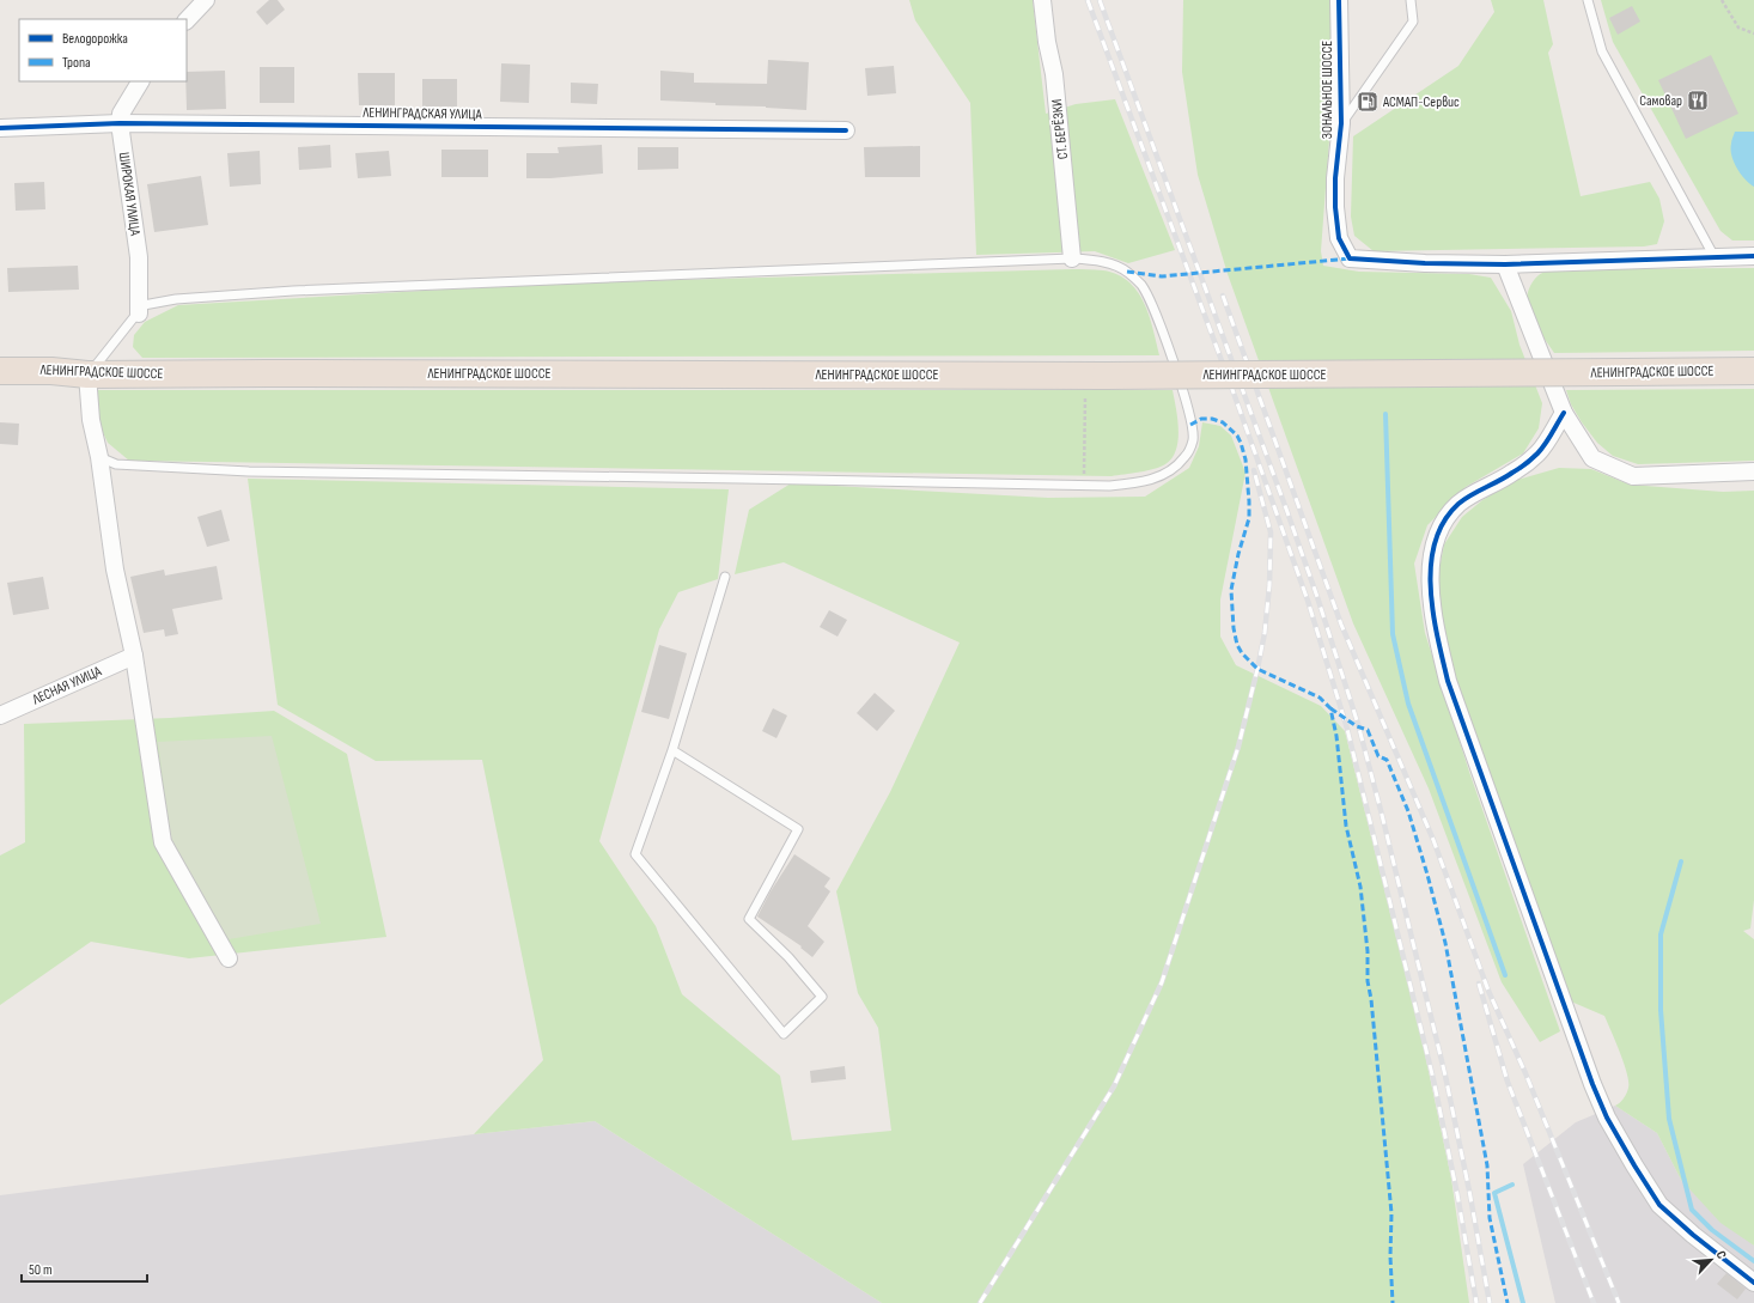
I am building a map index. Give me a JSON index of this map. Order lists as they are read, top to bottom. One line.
{"streets":{"highway":["ЛЕНИНГРАДСКОЕ ШОССЕ"],"street":["ЗОНАЛЬНОЕ ШОССЕ","ЛЕНИНГРАДСКАЯ УЛИЦА","СТ. БЕРЁЗКИ","ШИРОКАЯ УЛИЦА","ЛЕСНАЯ УЛИЦА"]},"crossings":[["ЛЕНИНГРАДСКАЯ УЛИЦА","ШИРОКАЯ УЛИЦА"]],"places":{"restaurant":["Самовар"],"fuel station":["АСМАП-Сервис"]},"legend":["Велодорожка","Тропа"],"scale_bar":"50 m","north":"top right"}
